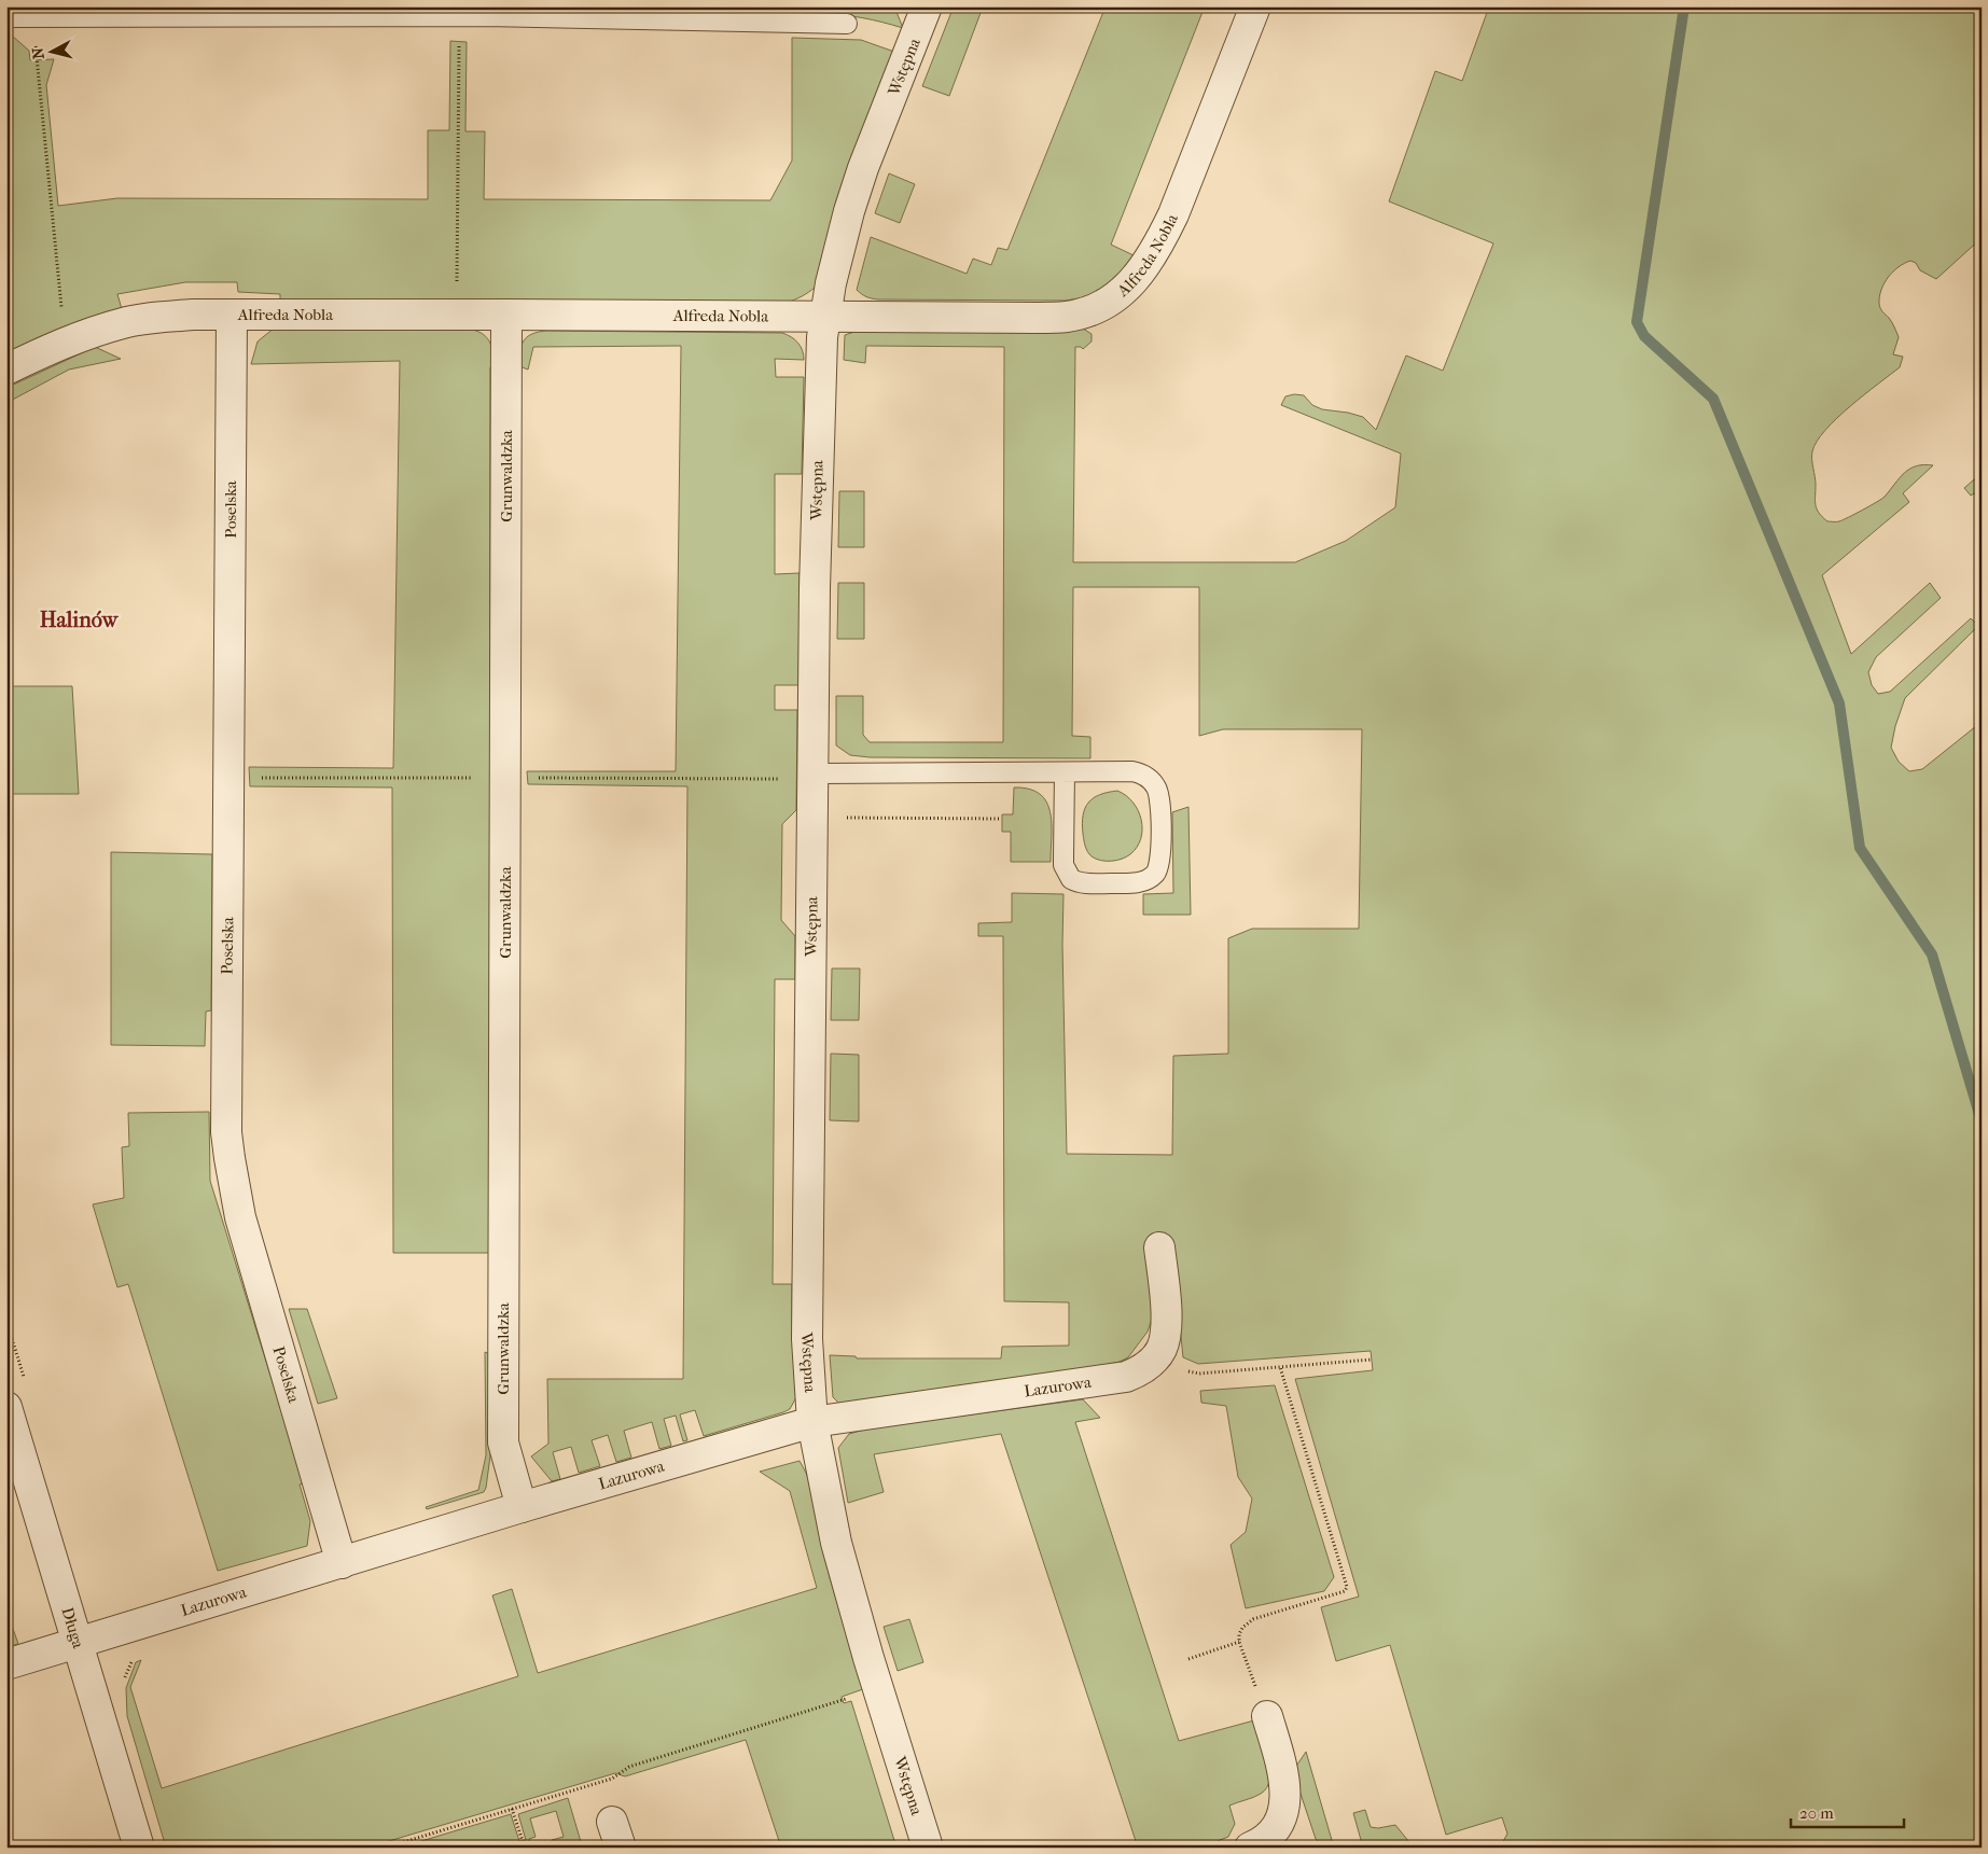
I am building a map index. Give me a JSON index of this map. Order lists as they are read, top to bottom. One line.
{"streets":{"street":["Wstępna","Alfreda Nobla","Grunwaldzka","Poselska","Lazurowa","Długa"]},"crossings":[["Wstępna","Alfreda Nobla"],["Wstępna","Lazurowa"],["Alfreda Nobla","Grunwaldzka"],["Alfreda Nobla","Poselska"],["Grunwaldzka","Lazurowa"],["Poselska","Lazurowa"],["Lazurowa","Długa"]],"districts":["Halinów"],"scale_bar":"20 m","north":"left"}
